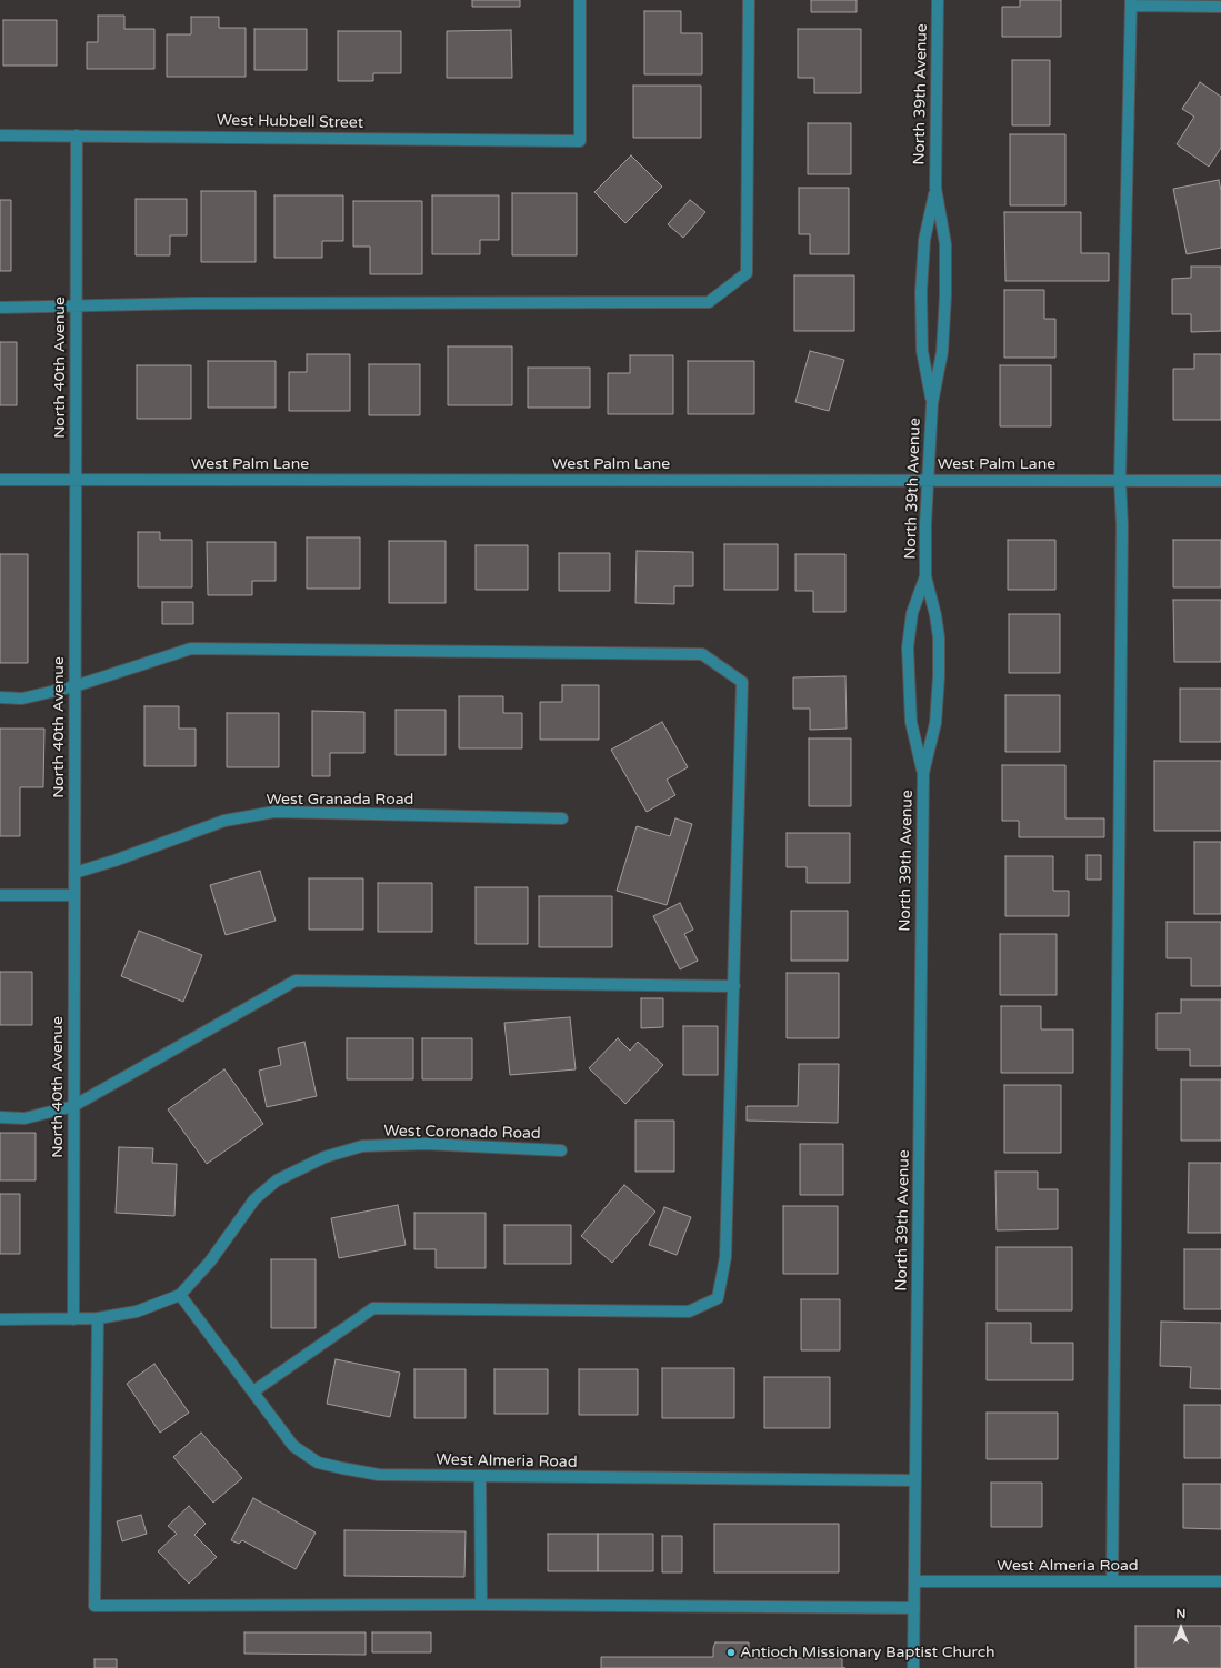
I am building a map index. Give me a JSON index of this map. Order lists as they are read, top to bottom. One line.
{"streets":{"street":["North 39th Avenue","West Hubbell Street","North 40th Avenue","West Palm Lane","West Granada Road","West Coronado Road","West Almeria Road"]},"crossings":[["North 39th Avenue","West Palm Lane"],["North 39th Avenue","West Almeria Road"],["West Hubbell Street","North 40th Avenue"],["North 40th Avenue","West Palm Lane"],["North 40th Avenue","West Granada Road"],["North 40th Avenue","West Coronado Road"],["West Coronado Road","West Almeria Road"]],"places":["Antioch Missionary Baptist Church"],"north":"top"}
